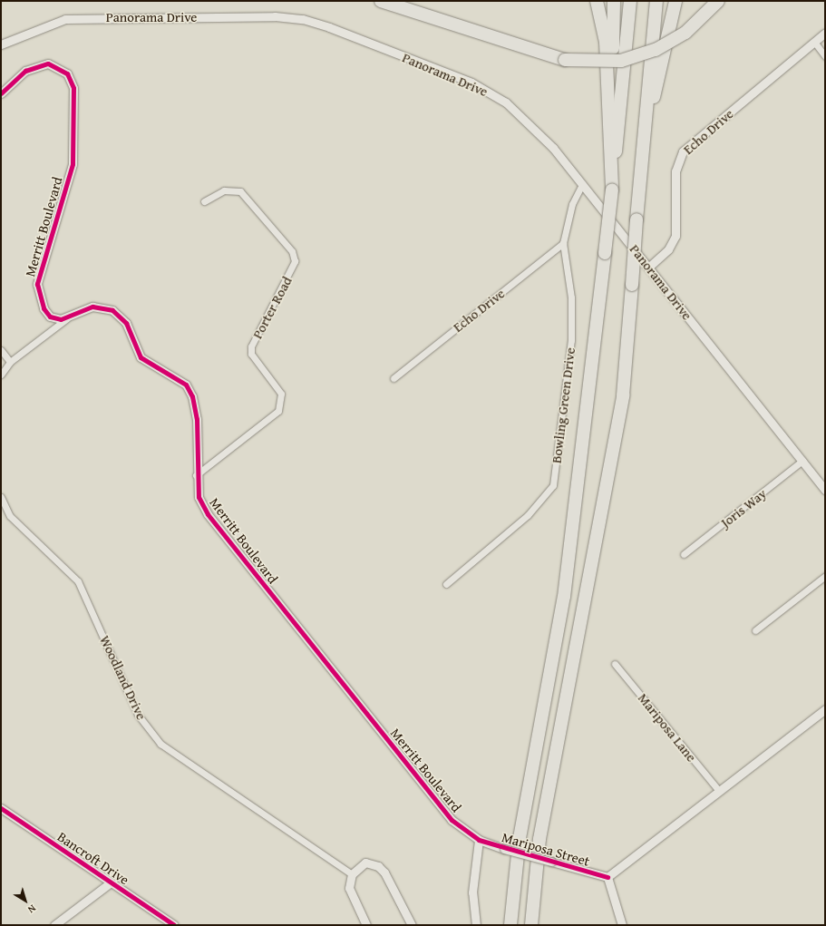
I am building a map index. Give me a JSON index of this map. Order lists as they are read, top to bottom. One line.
{"streets":{"street":["Panorama Drive","Echo Drive","Merritt Boulevard","Porter Road","Bowling Green Drive","Joris Way","Woodland Drive","Mariposa Lane","Mariposa Street","Bancroft Drive"]},"crossings":[["Panorama Drive","Echo Drive"],["Panorama Drive","Bowling Green Drive"],["Panorama Drive","Joris Way"],["Echo Drive","Bowling Green Drive"],["Merritt Boulevard","Porter Road"],["Merritt Boulevard","Mariposa Street"]],"north":"bottom right"}
